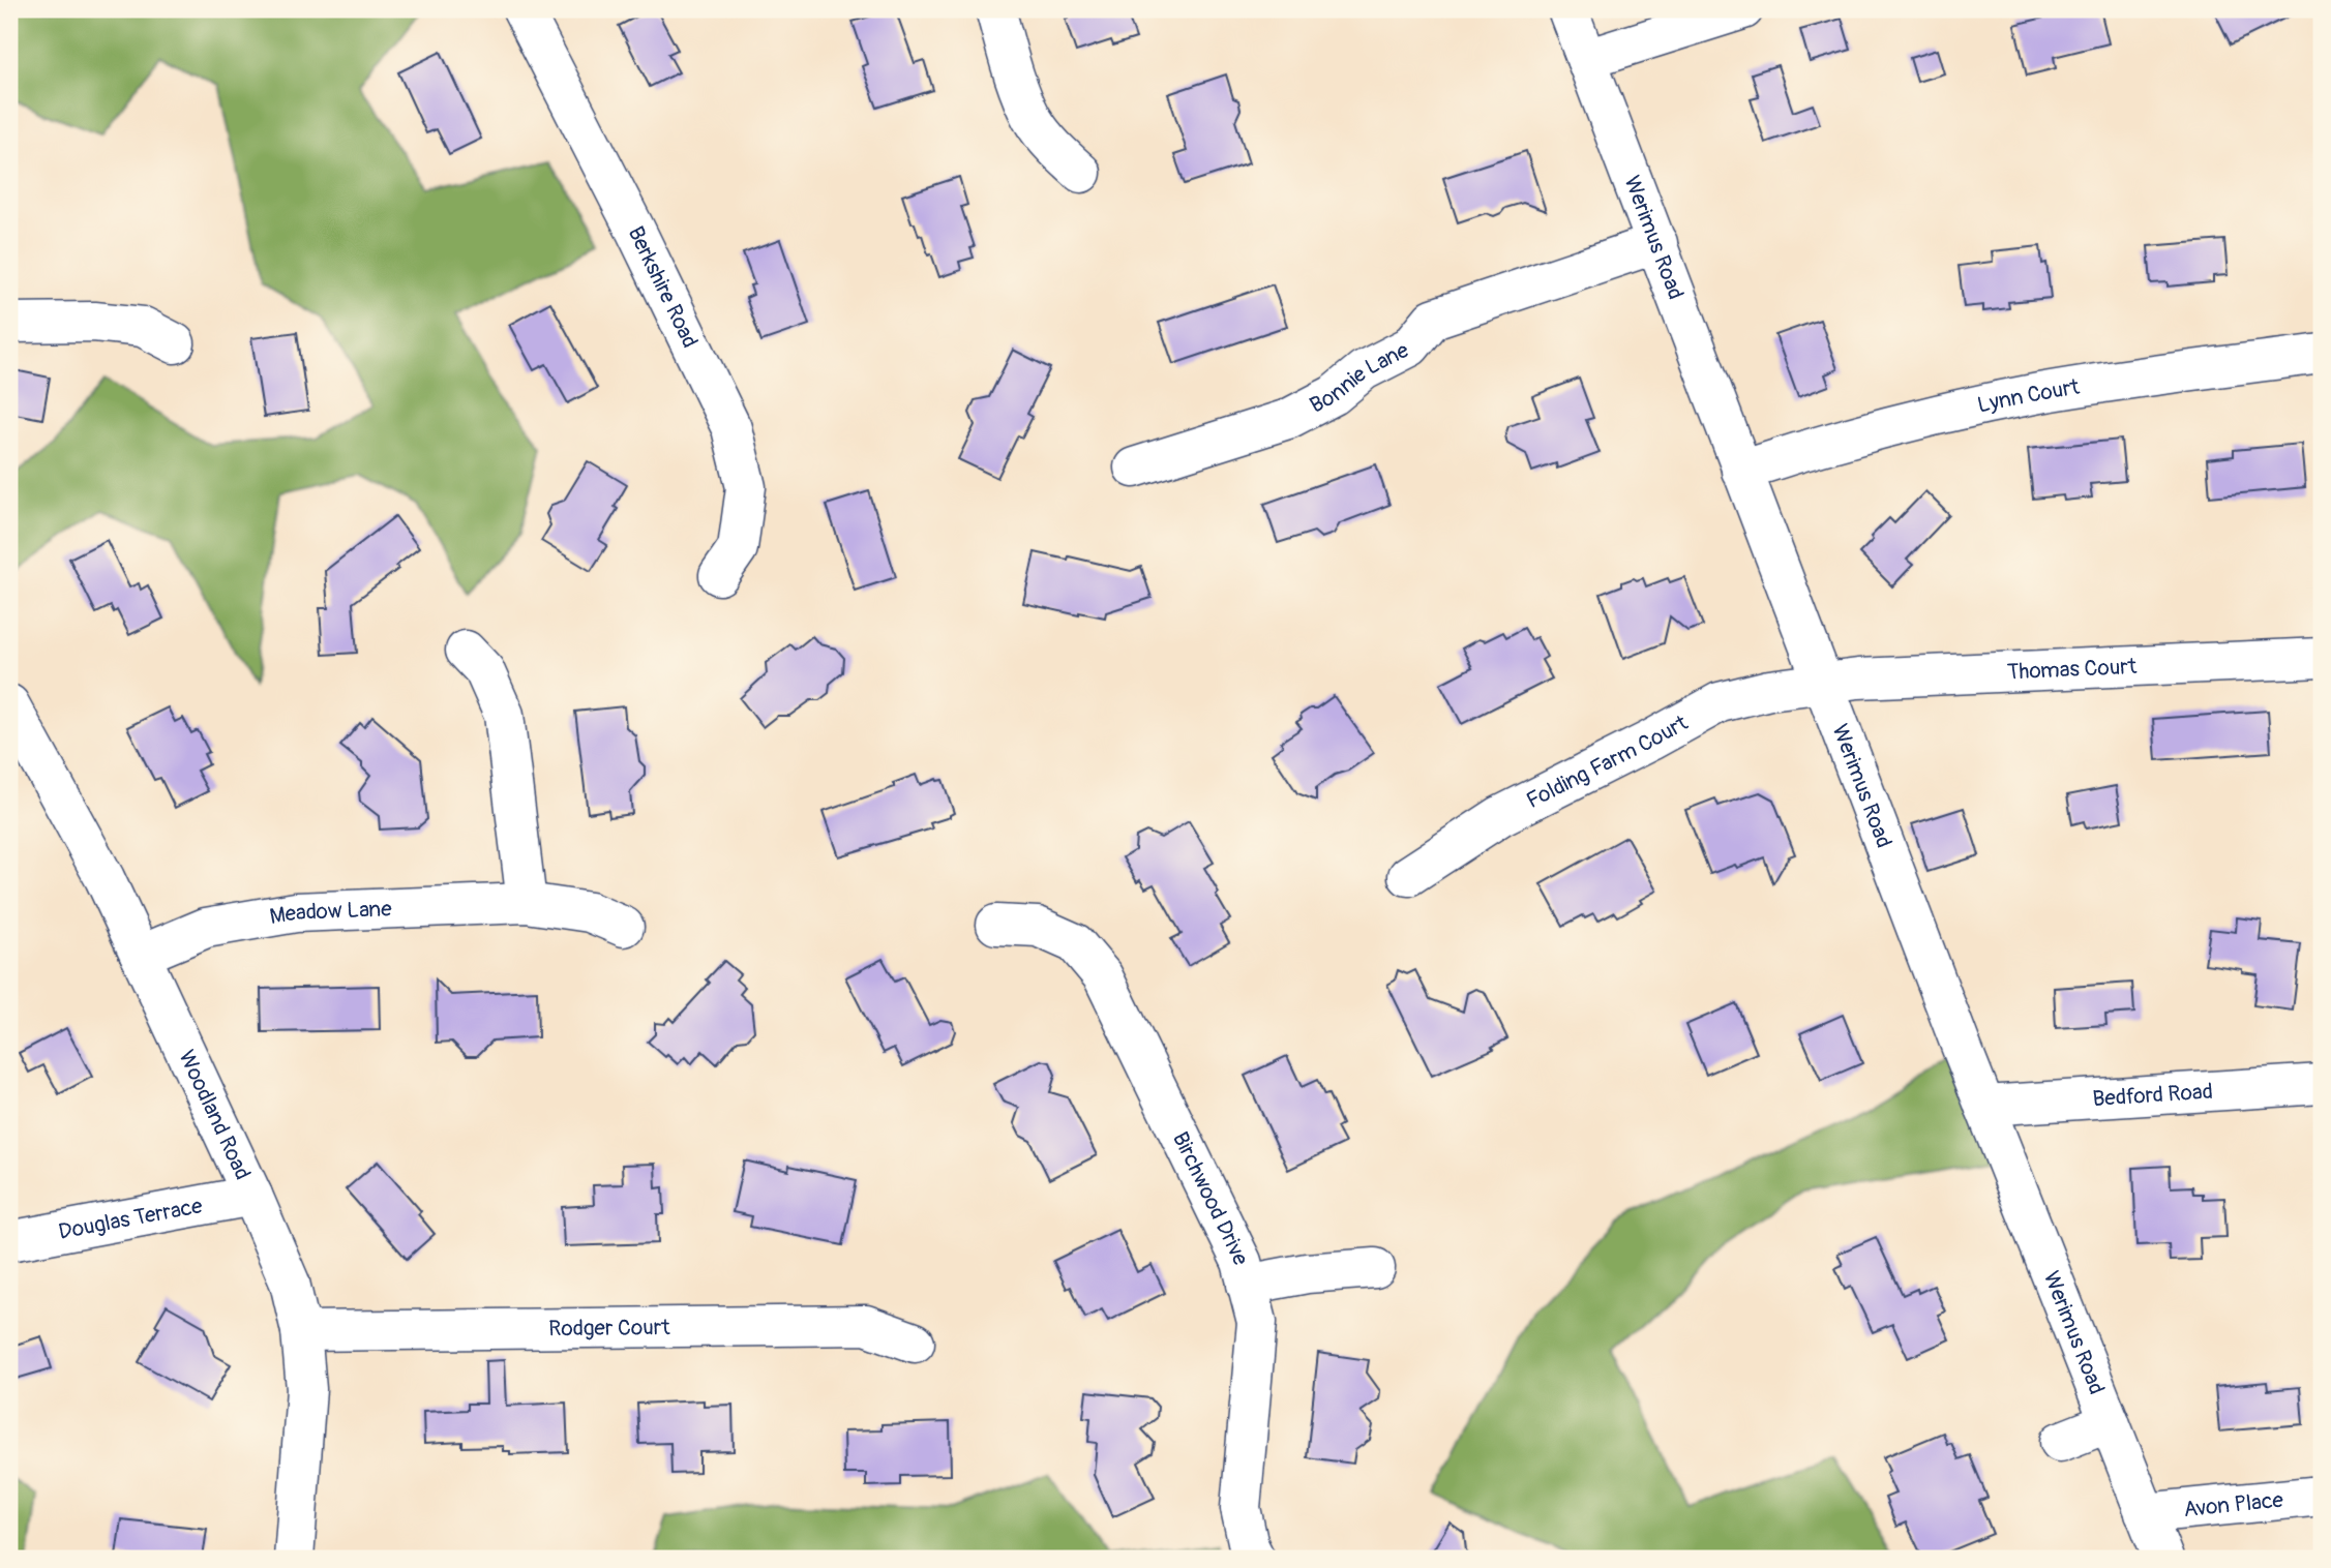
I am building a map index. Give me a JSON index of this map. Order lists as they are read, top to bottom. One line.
{"streets":{"street":["Werimus Road","Berkshire Road","Bonnie Lane","Lynn Court","Thomas Court","Folding Farm Court","Meadow Lane","Bedford Road","Woodland Road","Birchwood Drive","Douglas Terrace","Rodger Court","Avon Place"]},"crossings":[["Werimus Road","Bonnie Lane"],["Werimus Road","Lynn Court"],["Werimus Road","Thomas Court"],["Werimus Road","Folding Farm Court"],["Werimus Road","Bedford Road"],["Werimus Road","Avon Place"],["Thomas Court","Folding Farm Court"],["Meadow Lane","Woodland Road"],["Woodland Road","Douglas Terrace"],["Woodland Road","Rodger Court"]]}
